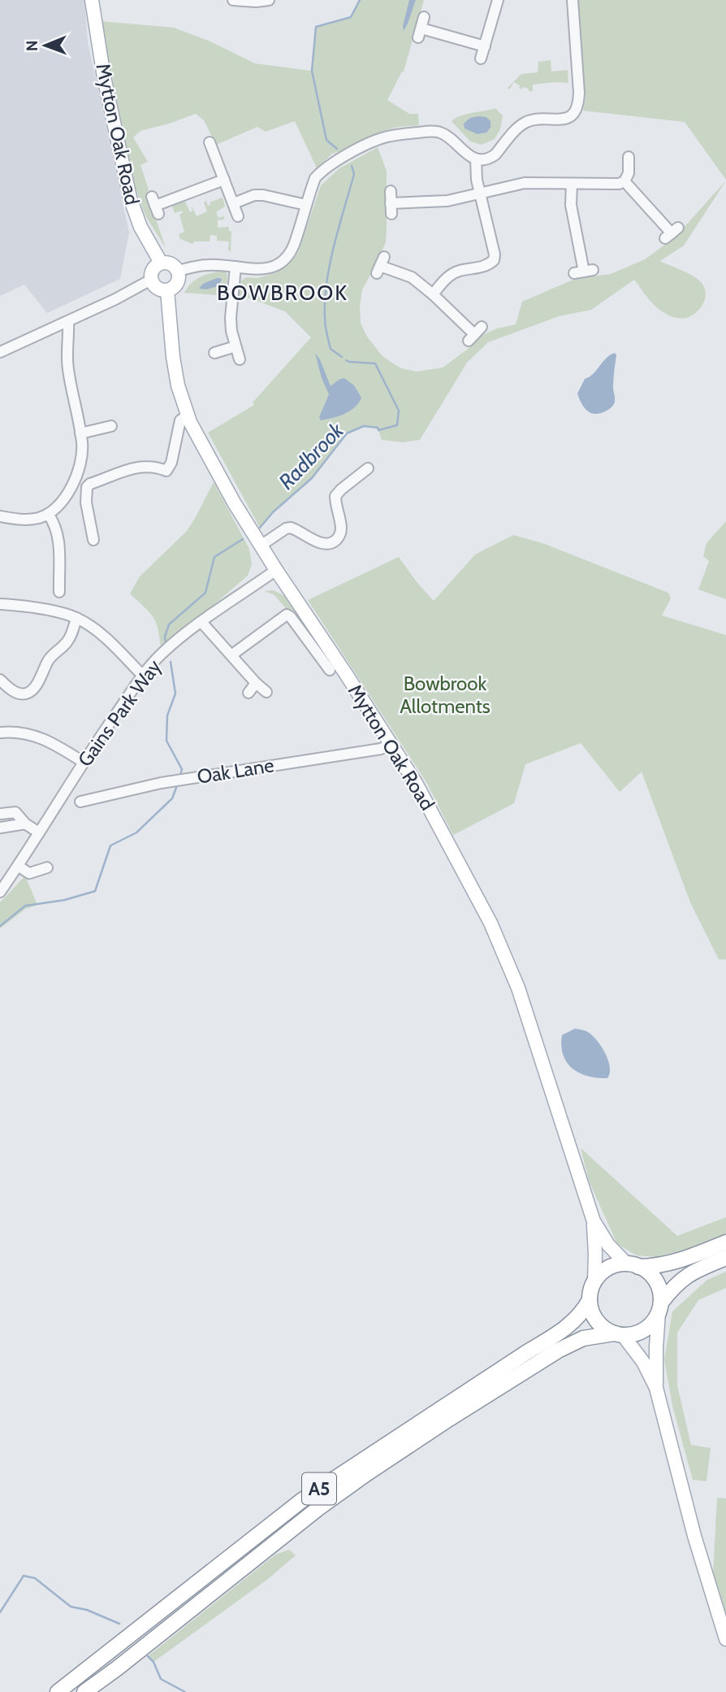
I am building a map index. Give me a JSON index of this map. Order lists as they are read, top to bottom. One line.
{"streets":{"highway":["A5"],"main road":["Mytton Oak Road"],"street":["Gains Park Way","Oak Lane"]},"crossings":[["Mytton Oak Road","Gains Park Way"],["Mytton Oak Road","Oak Lane"],["Mytton Oak Road","A5"]],"districts":["BOWBROOK"],"water":["Radbrook"],"parks":["Bowbrook Allotments"],"north":"left"}
